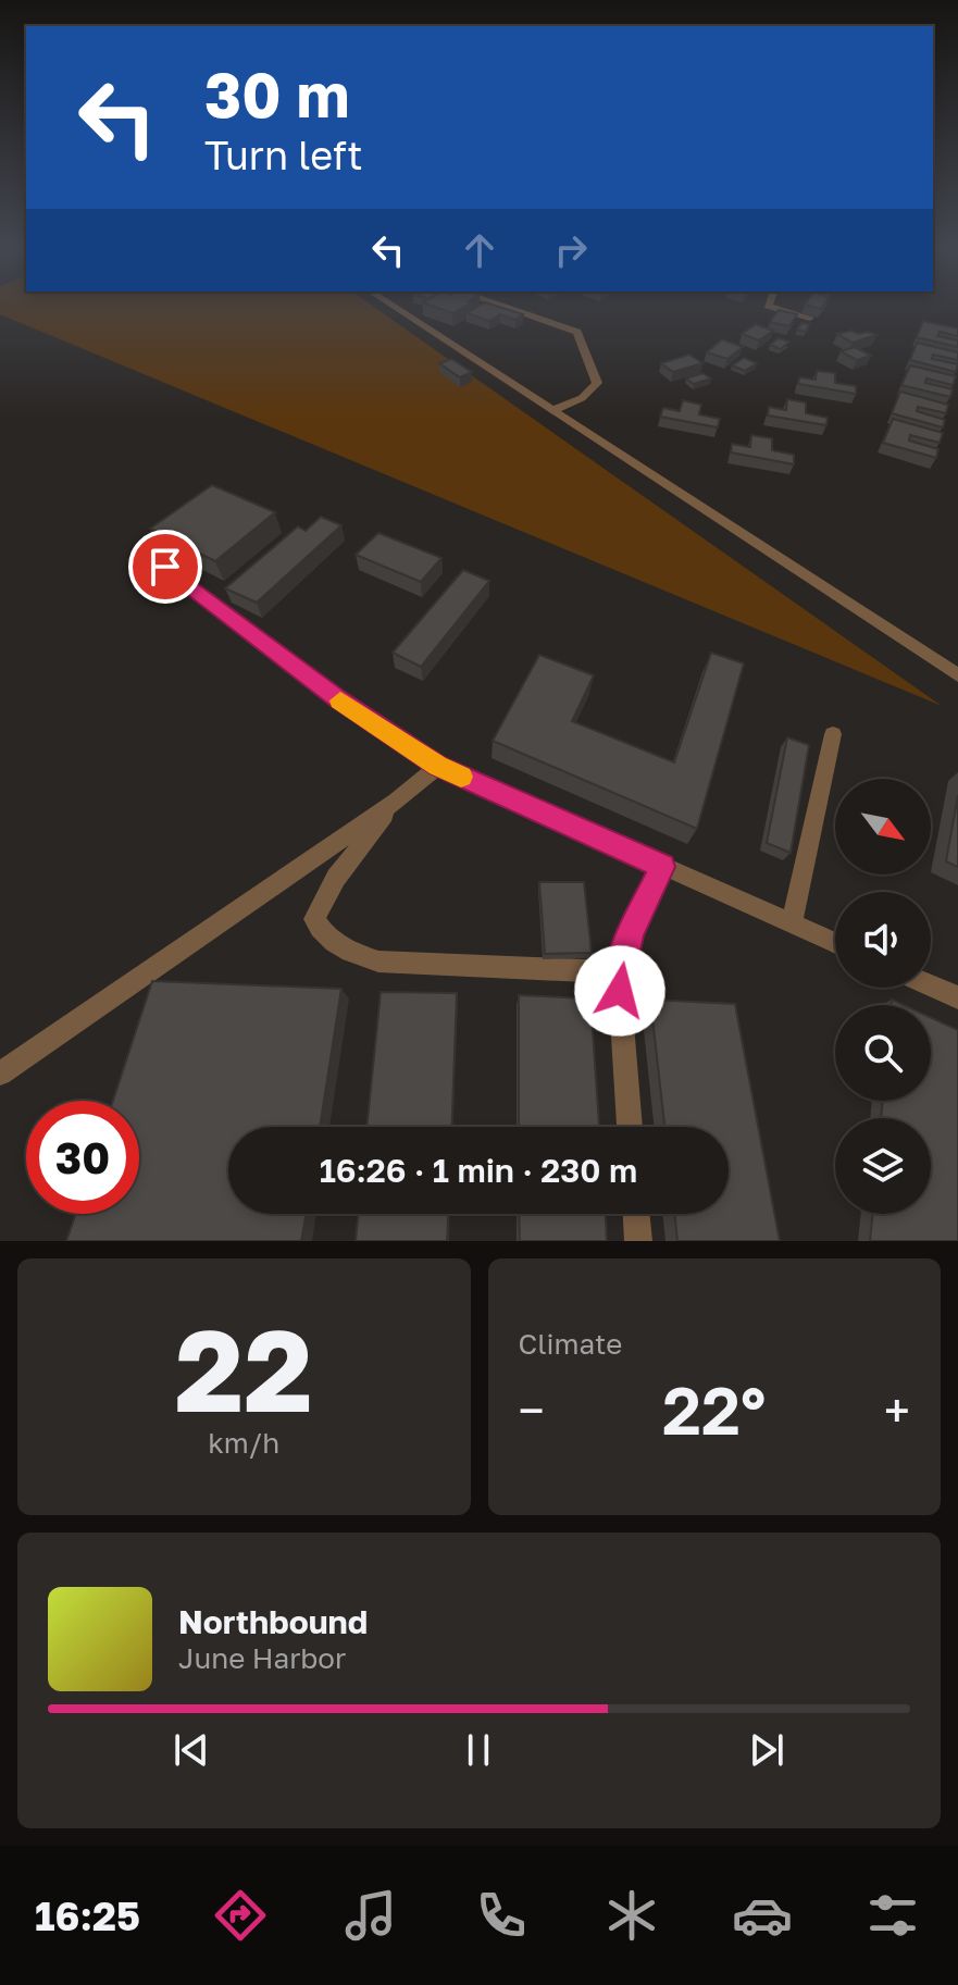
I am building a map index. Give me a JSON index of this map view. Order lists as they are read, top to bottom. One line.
{"north":"bottom right","page":{"turn":["30 m","Turn left"],"limit":"30","trip":"16:26 · 1 min · 230 m","tile":[["22","km/h"],"Climate"],"heat":["−","22°","+"],"song":["Northbound","June Harbor"],"tabs":"16:25"}}
